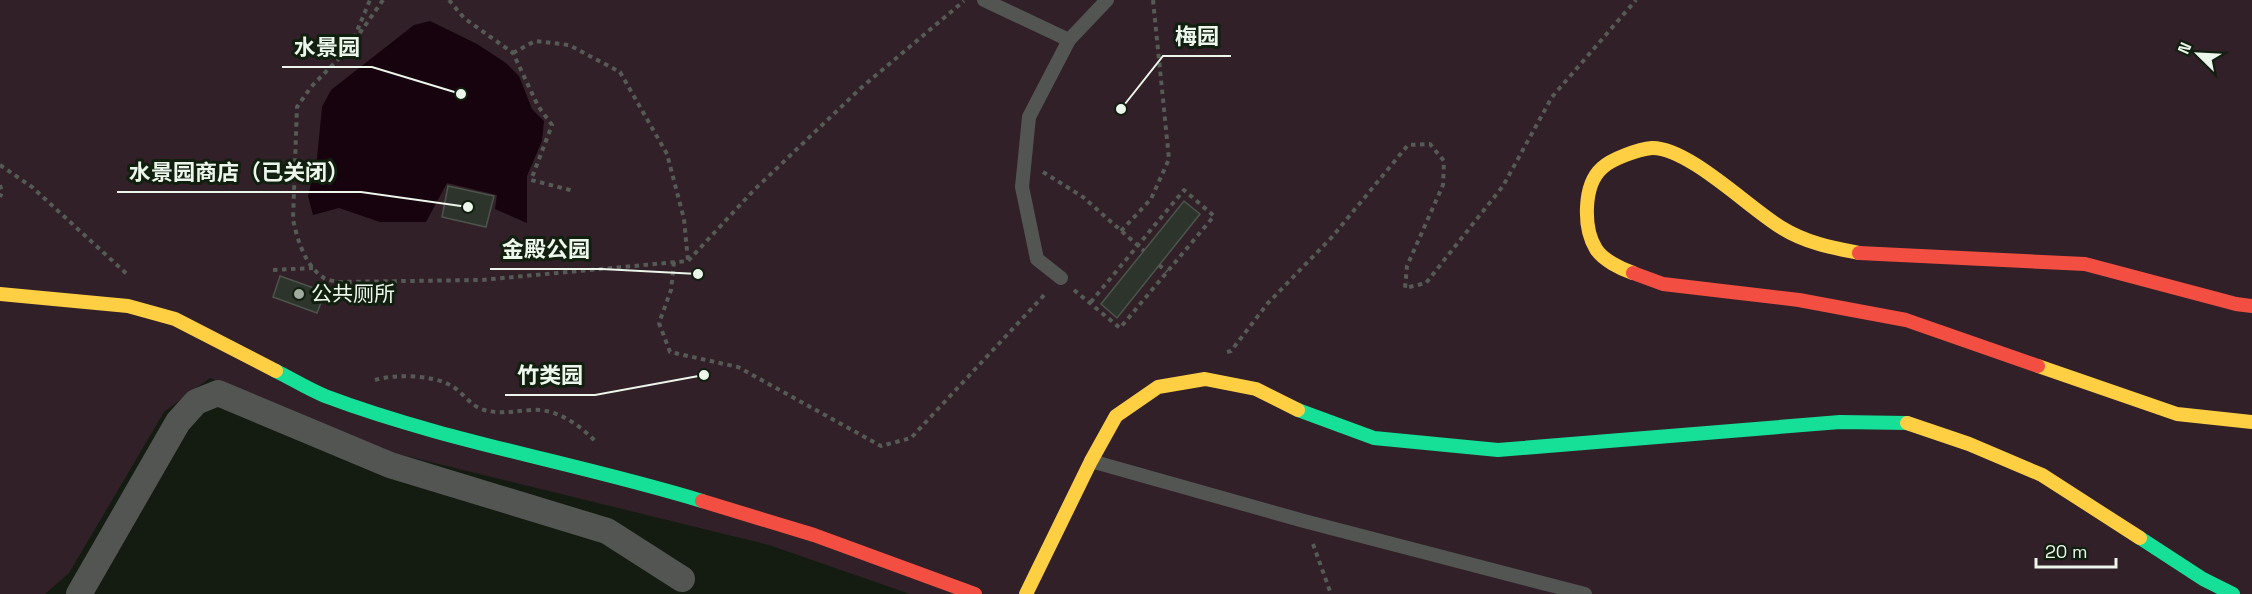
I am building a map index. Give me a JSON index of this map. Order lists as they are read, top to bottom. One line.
{"places":["水景园","梅园","水景园商店（已关闭）","金殿公园","公共厕所","竹类园"],"scale_bar":"20 m","north":"top left"}
